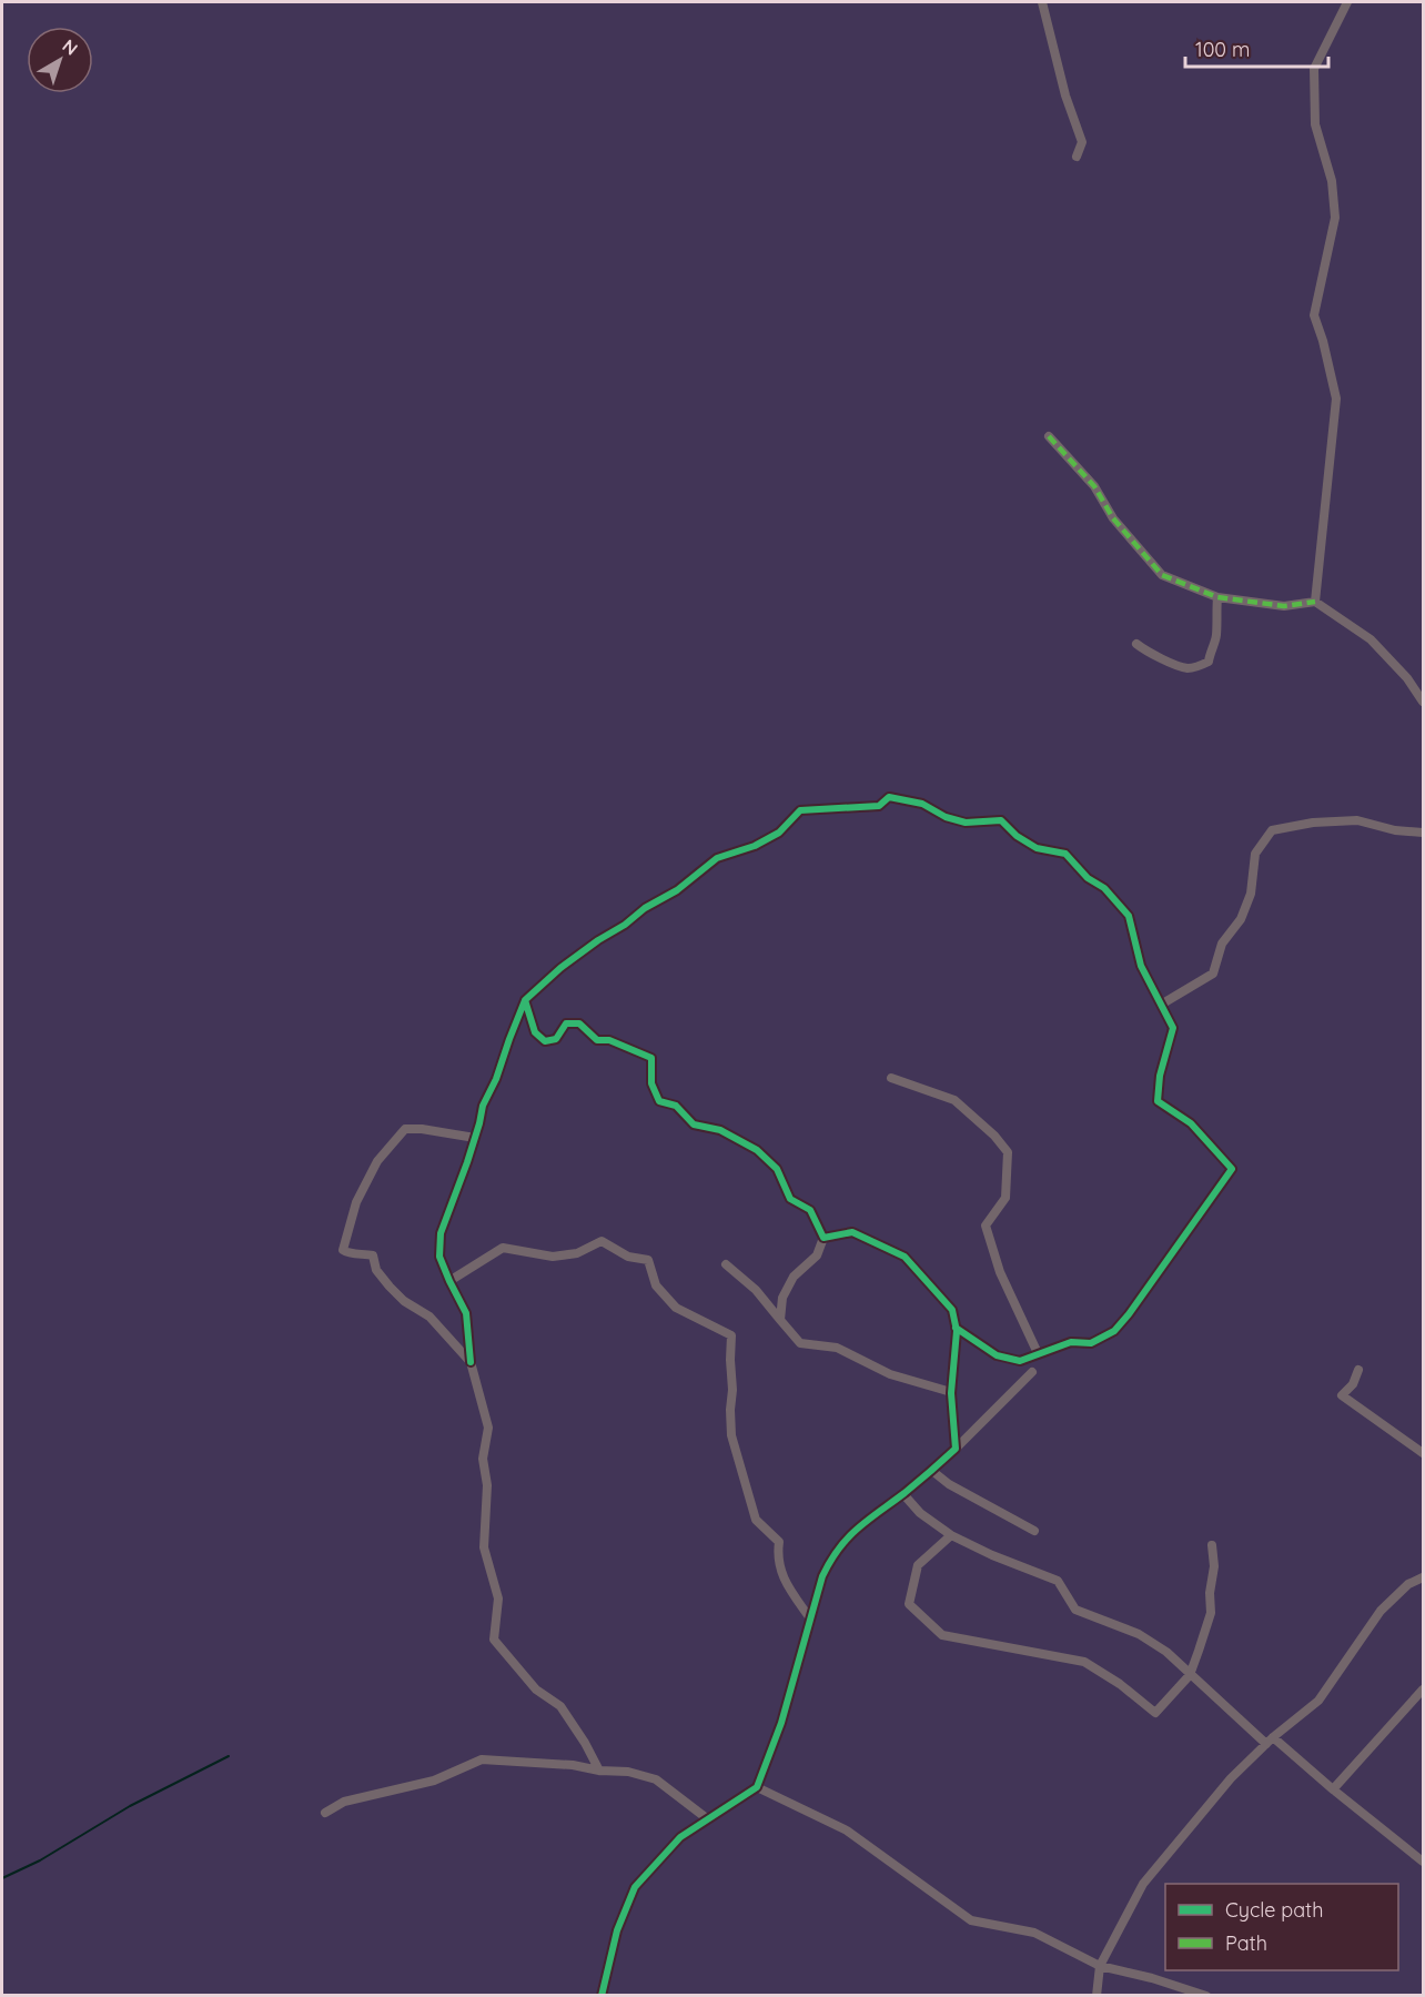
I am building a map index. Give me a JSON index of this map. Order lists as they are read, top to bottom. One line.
{"legend":["Cycle path","Path"],"scale_bar":"100 m","north":"top right"}
